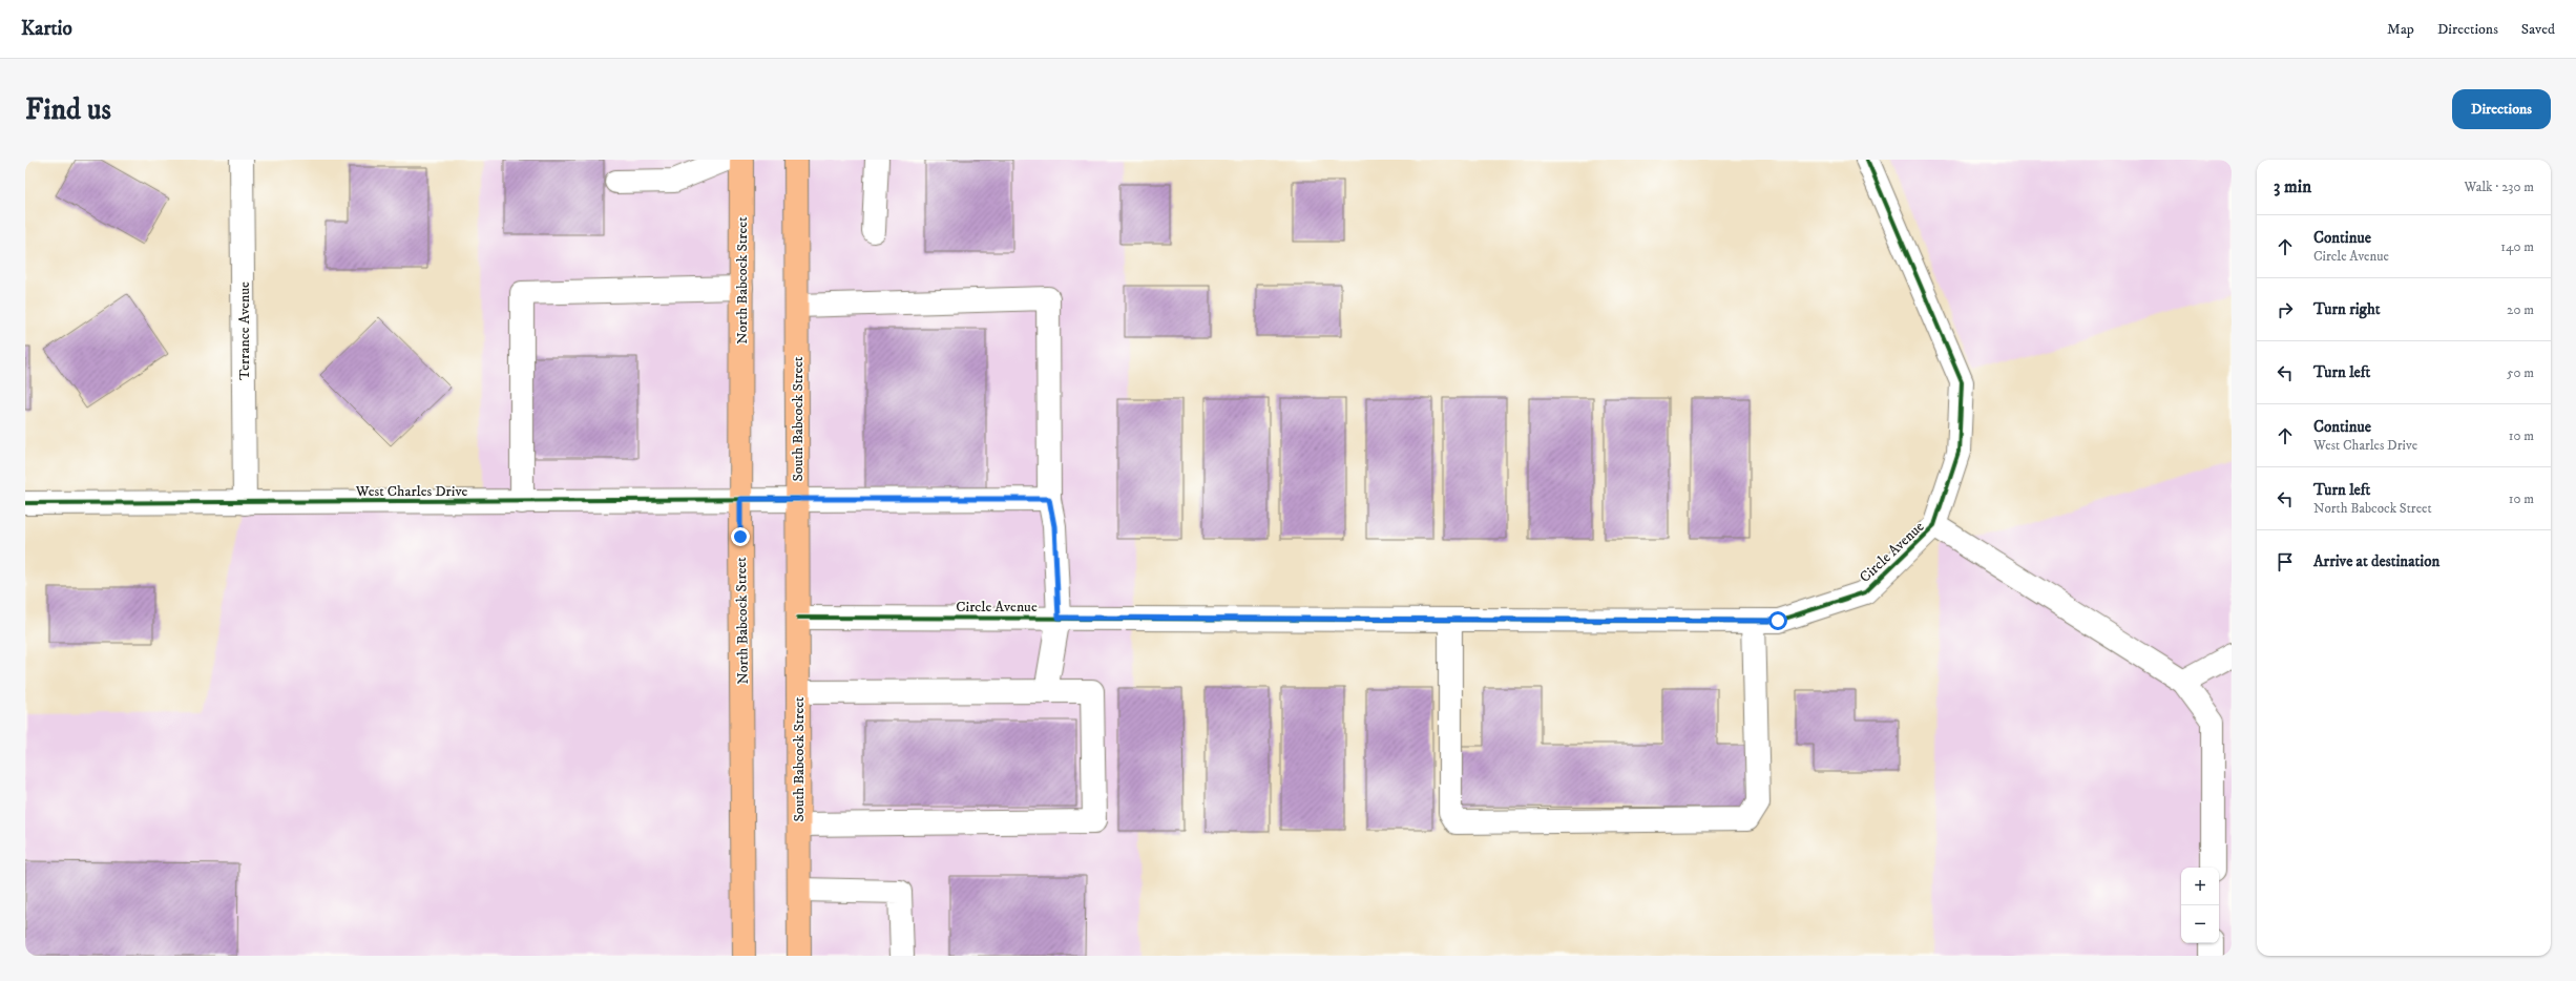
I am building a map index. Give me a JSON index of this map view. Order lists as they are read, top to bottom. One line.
{"streets":{"main road":["North Babcock Street","South Babcock Street"],"street":["Terrance Avenue","West Charles Drive","Circle Avenue"]},"crossings":[["North Babcock Street","West Charles Drive"],["Terrance Avenue","West Charles Drive"],["South Babcock Street","West Charles Drive"],["South Babcock Street","Circle Avenue"]],"page":{"header":"Kartio","nav":["Map","Directions","Saved"],"buttons":"Directions","title":"Find us","heading":["3 min","Walk · 230 m"],"list":[["Continue","Circle Avenue","140 m"],["Turn right","20 m"],["Turn left","50 m"],["Continue","West Charles Drive","10 m"],["Turn left","North Babcock Street","10 m"],"Arrive at destination"],"map_buttons":["+","−"]}}
